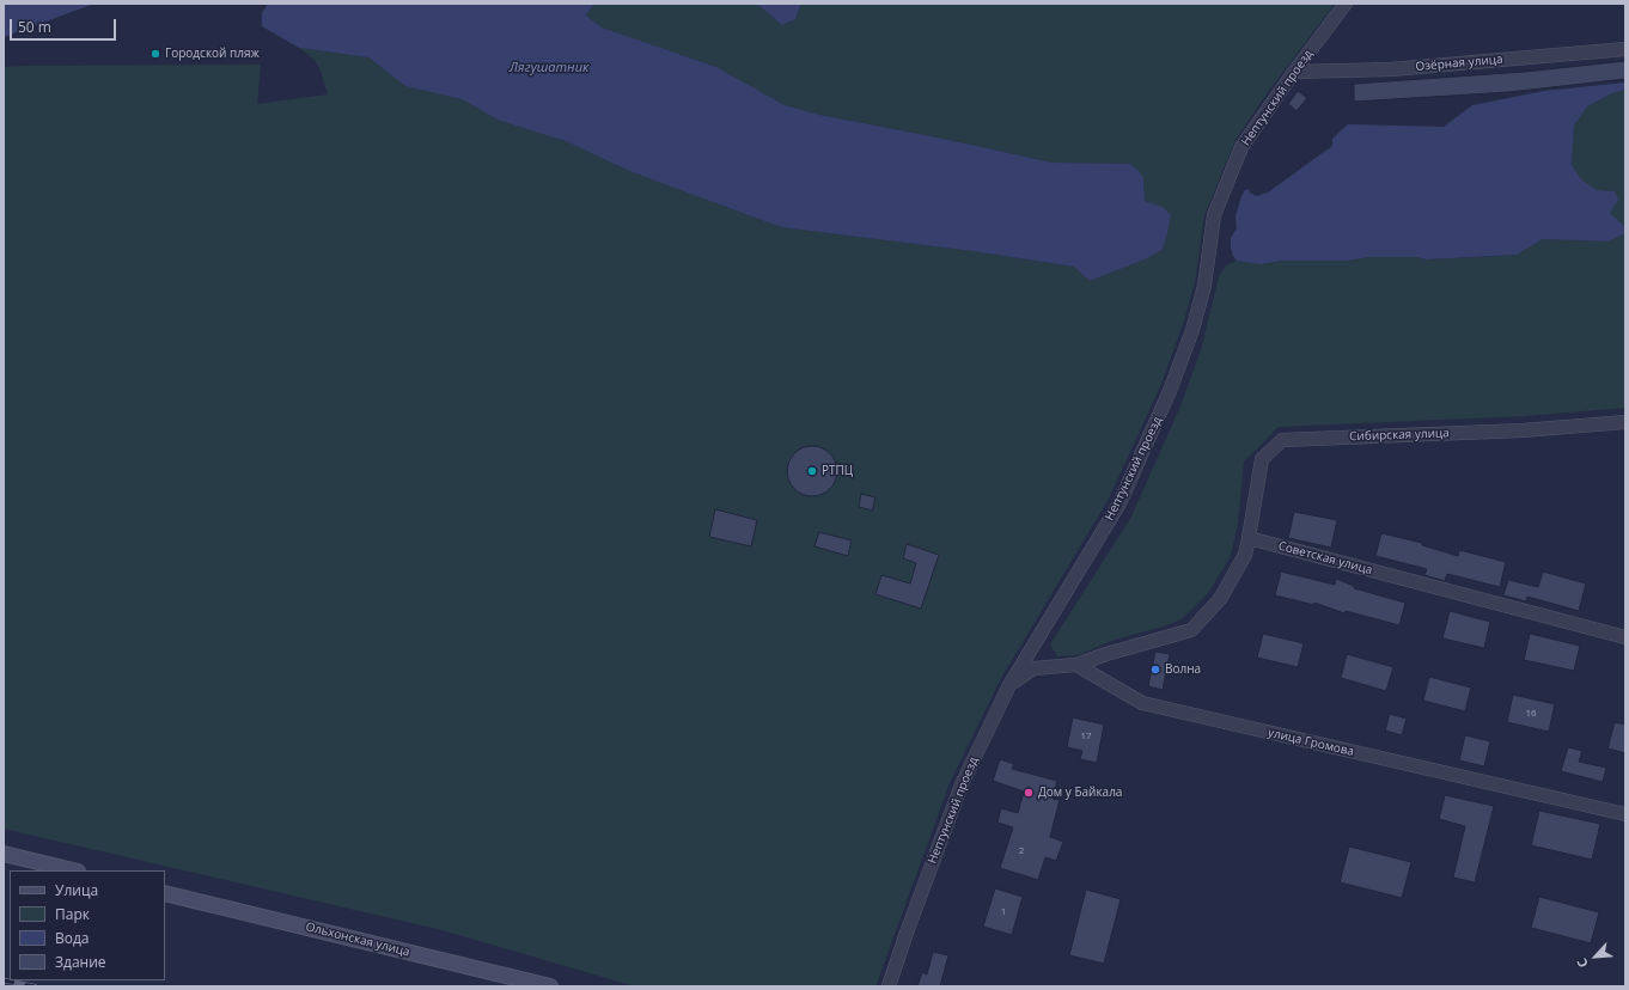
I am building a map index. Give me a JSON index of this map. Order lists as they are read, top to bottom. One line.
{"streets":{"street":["Озёрная улица","Нептунский проезд","Сибирская улица","Советская улица","улица Громова","Ольхонская улица"]},"crossings":[["Озёрная улица","Нептунский проезд"],["Сибирская улица","Советская улица"]],"water":["Лягушатник"],"places":["Городской пляж","РТПЦ","Волна","Дом у Байкала"],"house_numbers":["16","17","2","1"],"legend":["Улица","Парк","Вода","Здание"],"scale_bar":"50 m","north":"bottom left"}
